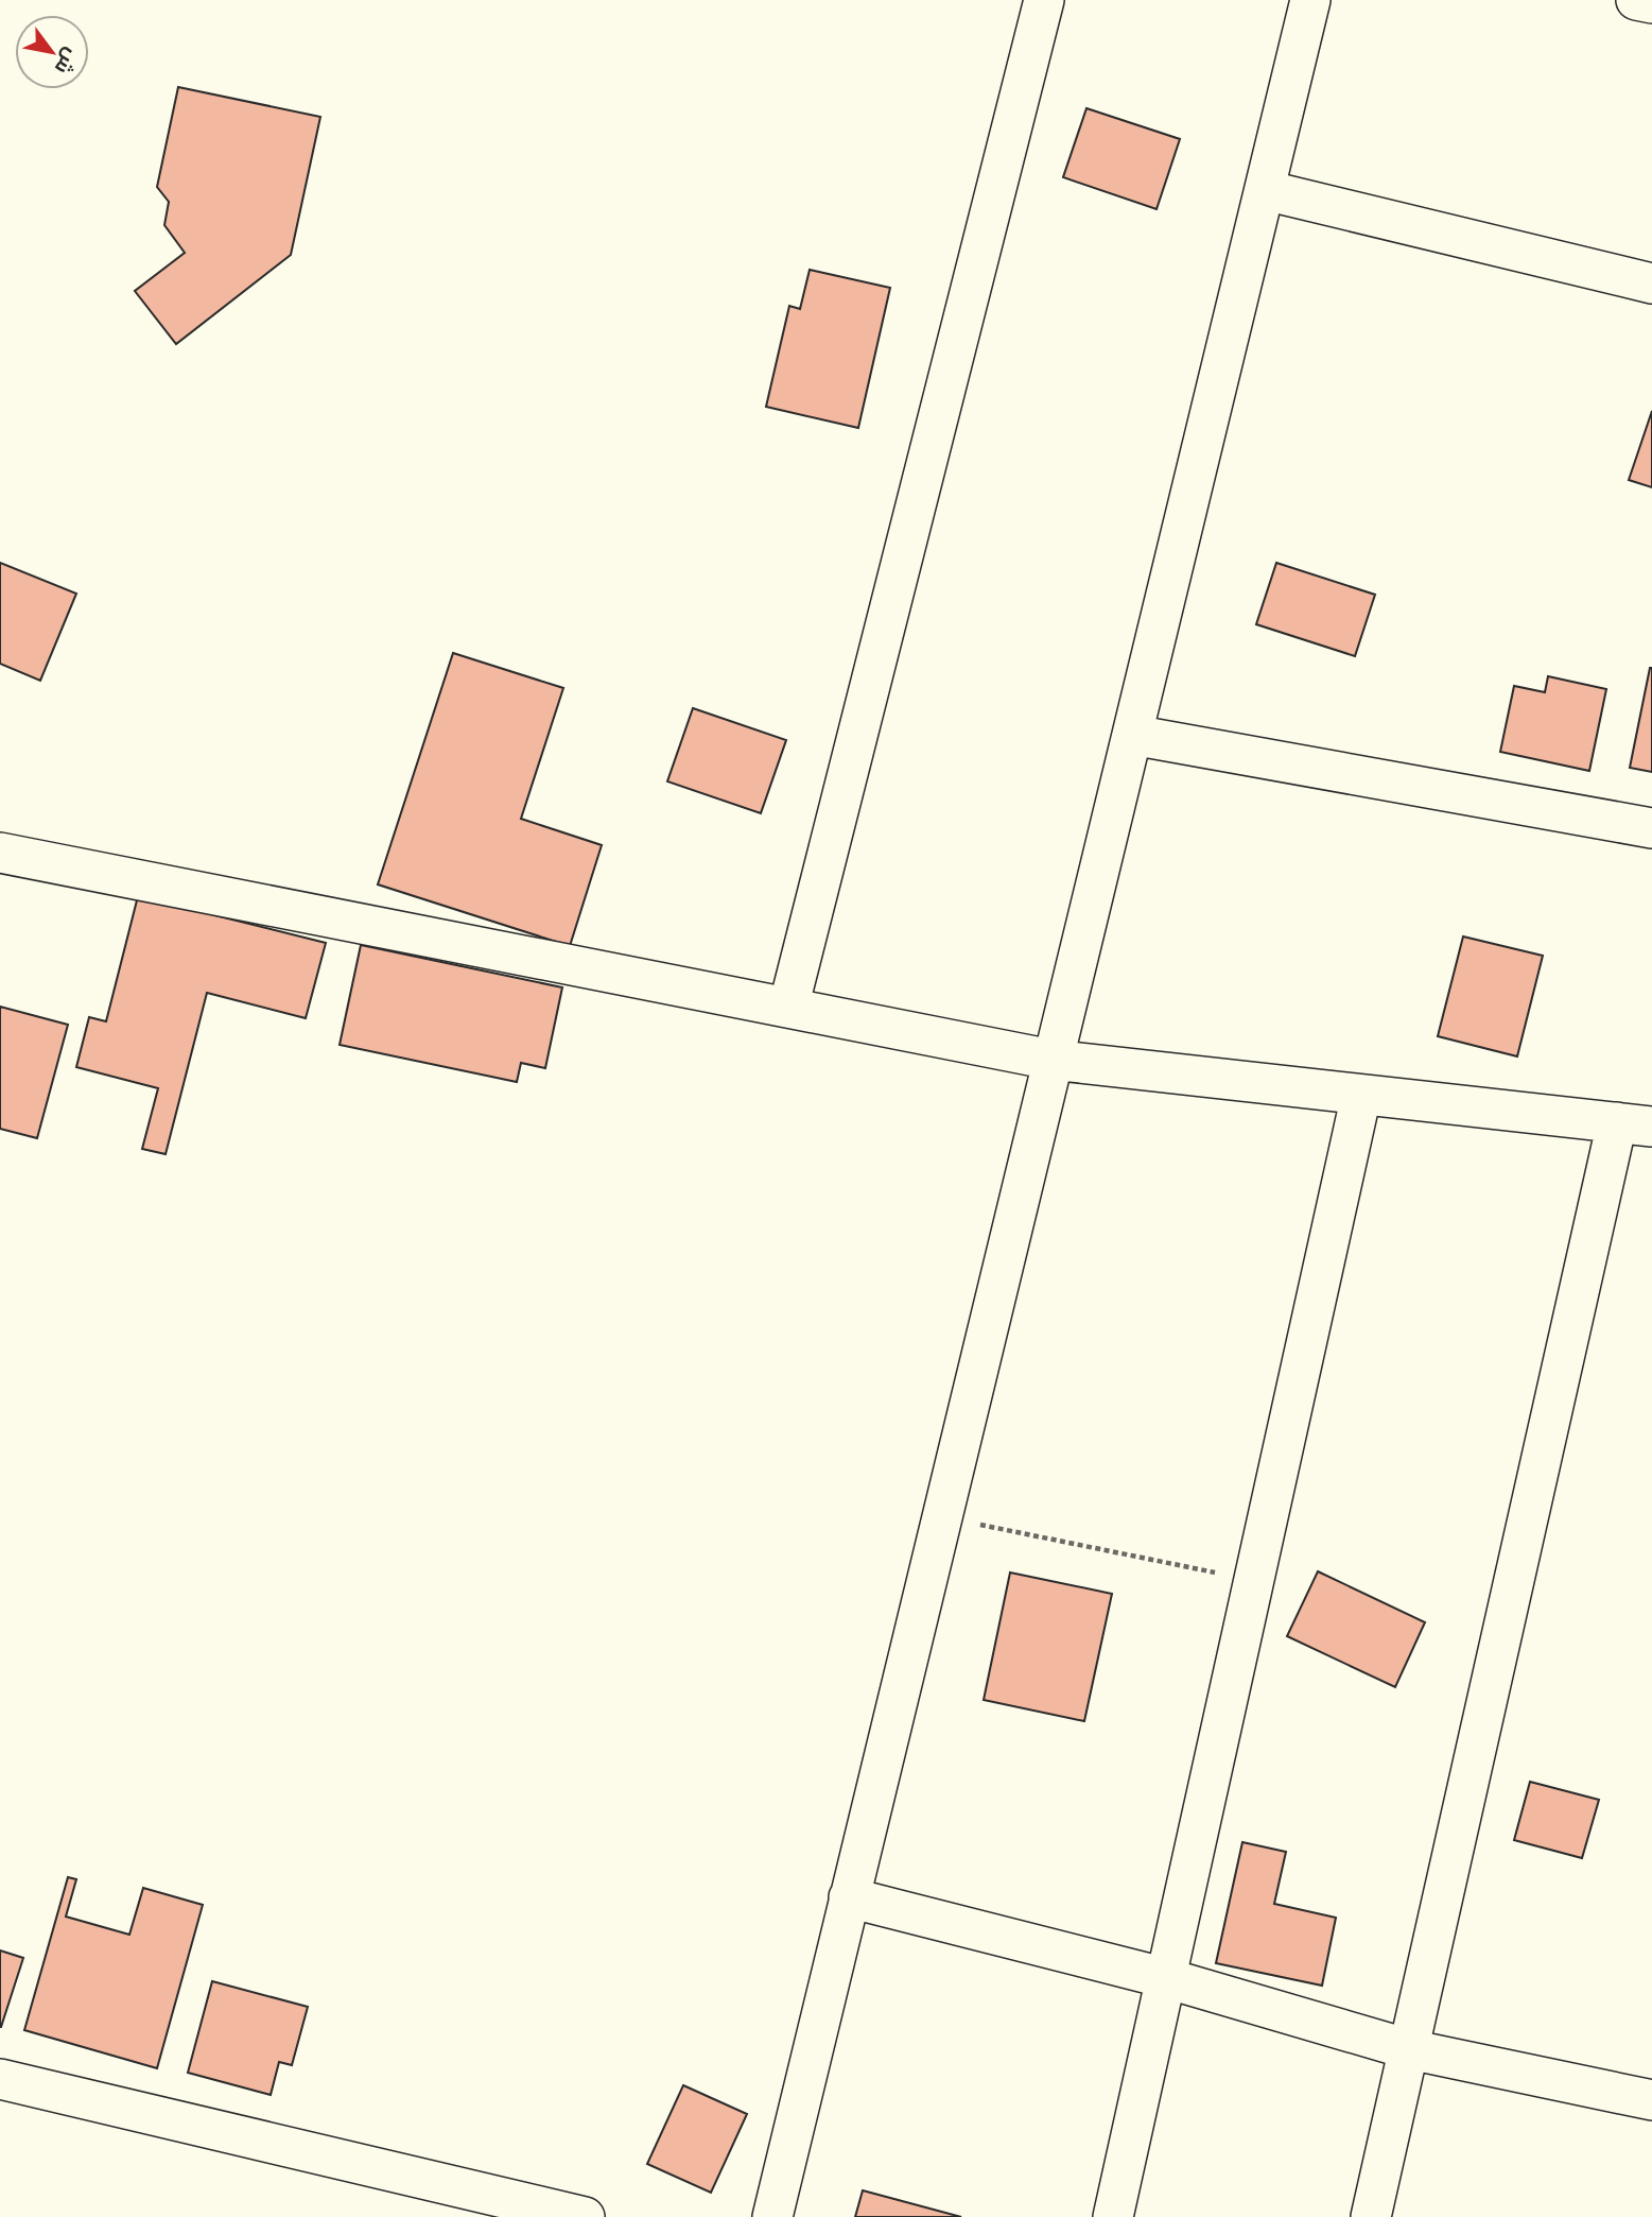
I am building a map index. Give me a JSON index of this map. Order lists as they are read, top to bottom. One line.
{"north":"bottom right"}
